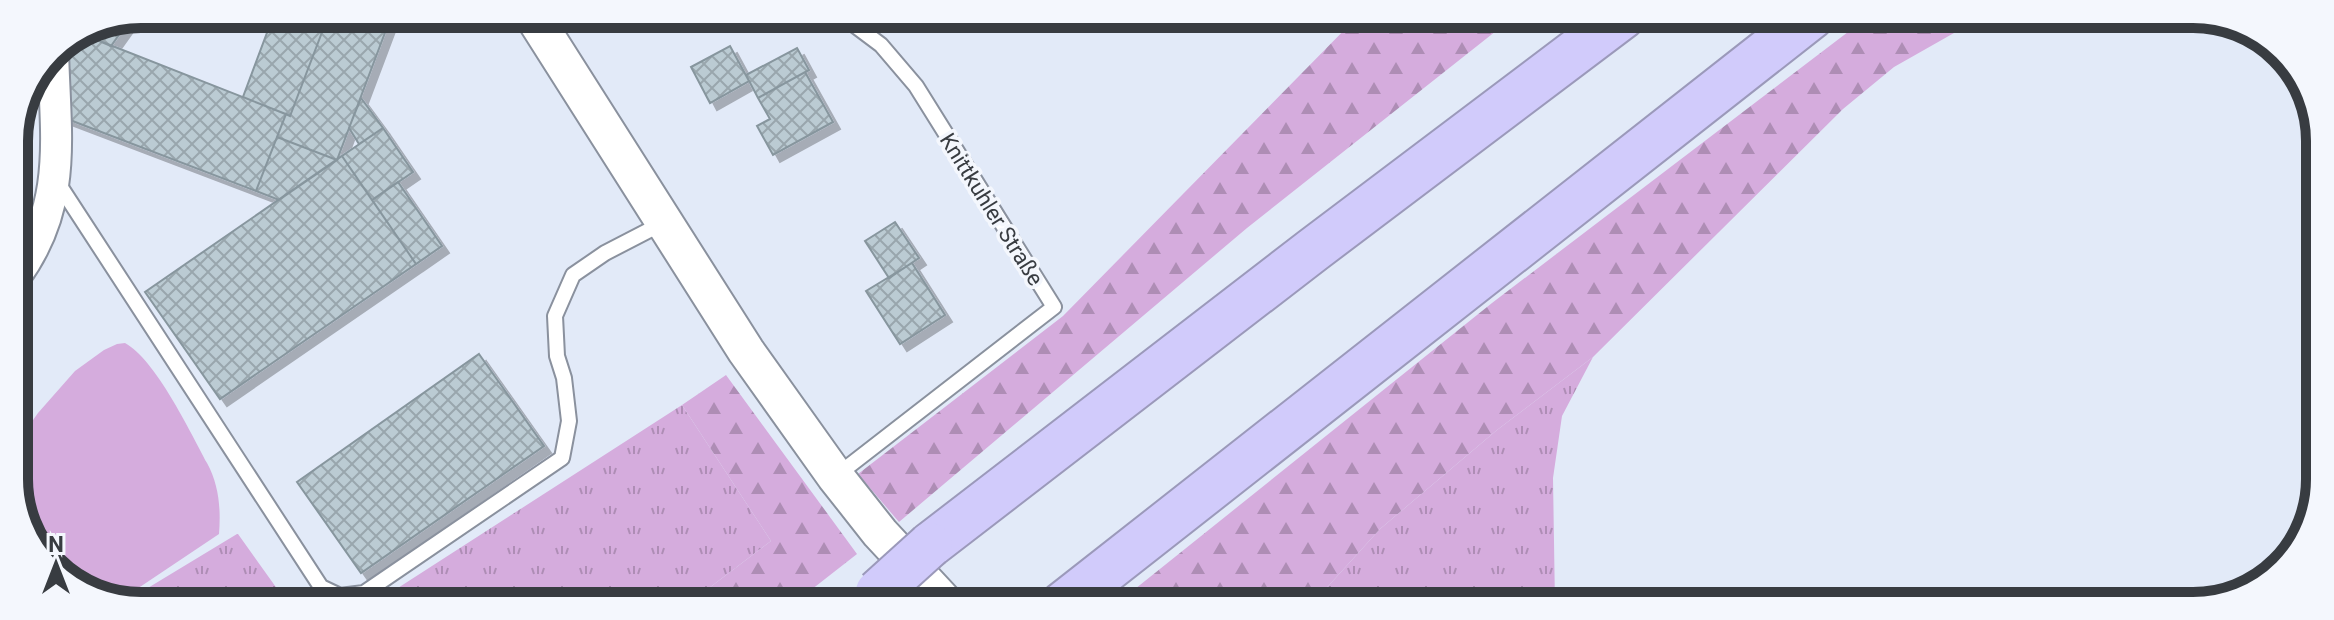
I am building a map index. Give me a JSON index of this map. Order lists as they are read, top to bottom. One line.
{"streets":{"lane":["Knittkuhler Straße"]},"north":"top"}
